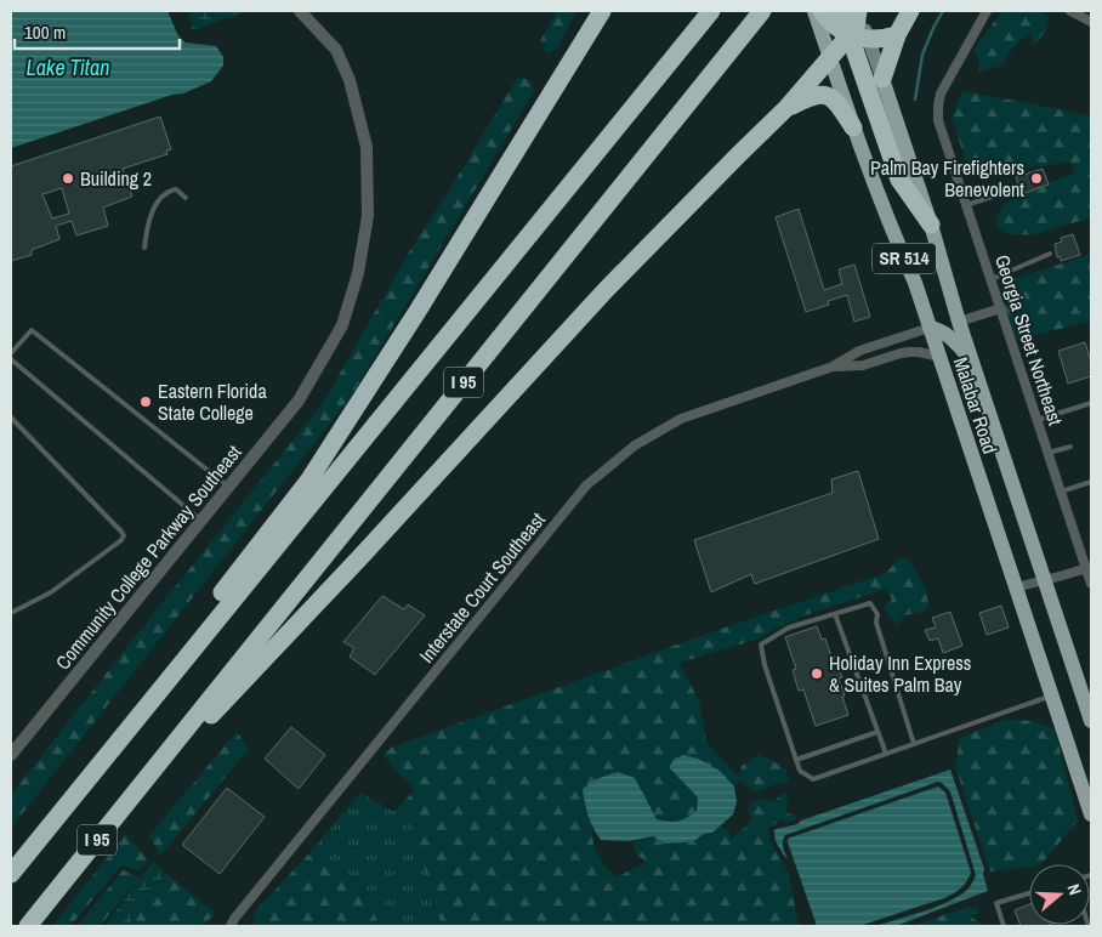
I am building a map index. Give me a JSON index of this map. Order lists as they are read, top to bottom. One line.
{"streets":{"highway":["I 95"],"main road":["SR 514","Malabar Road"],"street":["Georgia Street Northeast","Community College Parkway Southeast","Interstate Court Southeast"]},"crossings":[["Malabar Road","Interstate Court Southeast"]],"water":["Lake Titan"],"places":["Building 2","Palm Bay Firefighters Benevolent","Eastern Florida State College","Holiday Inn Express & Suites Palm Bay"],"scale_bar":"100 m","north":"right"}
